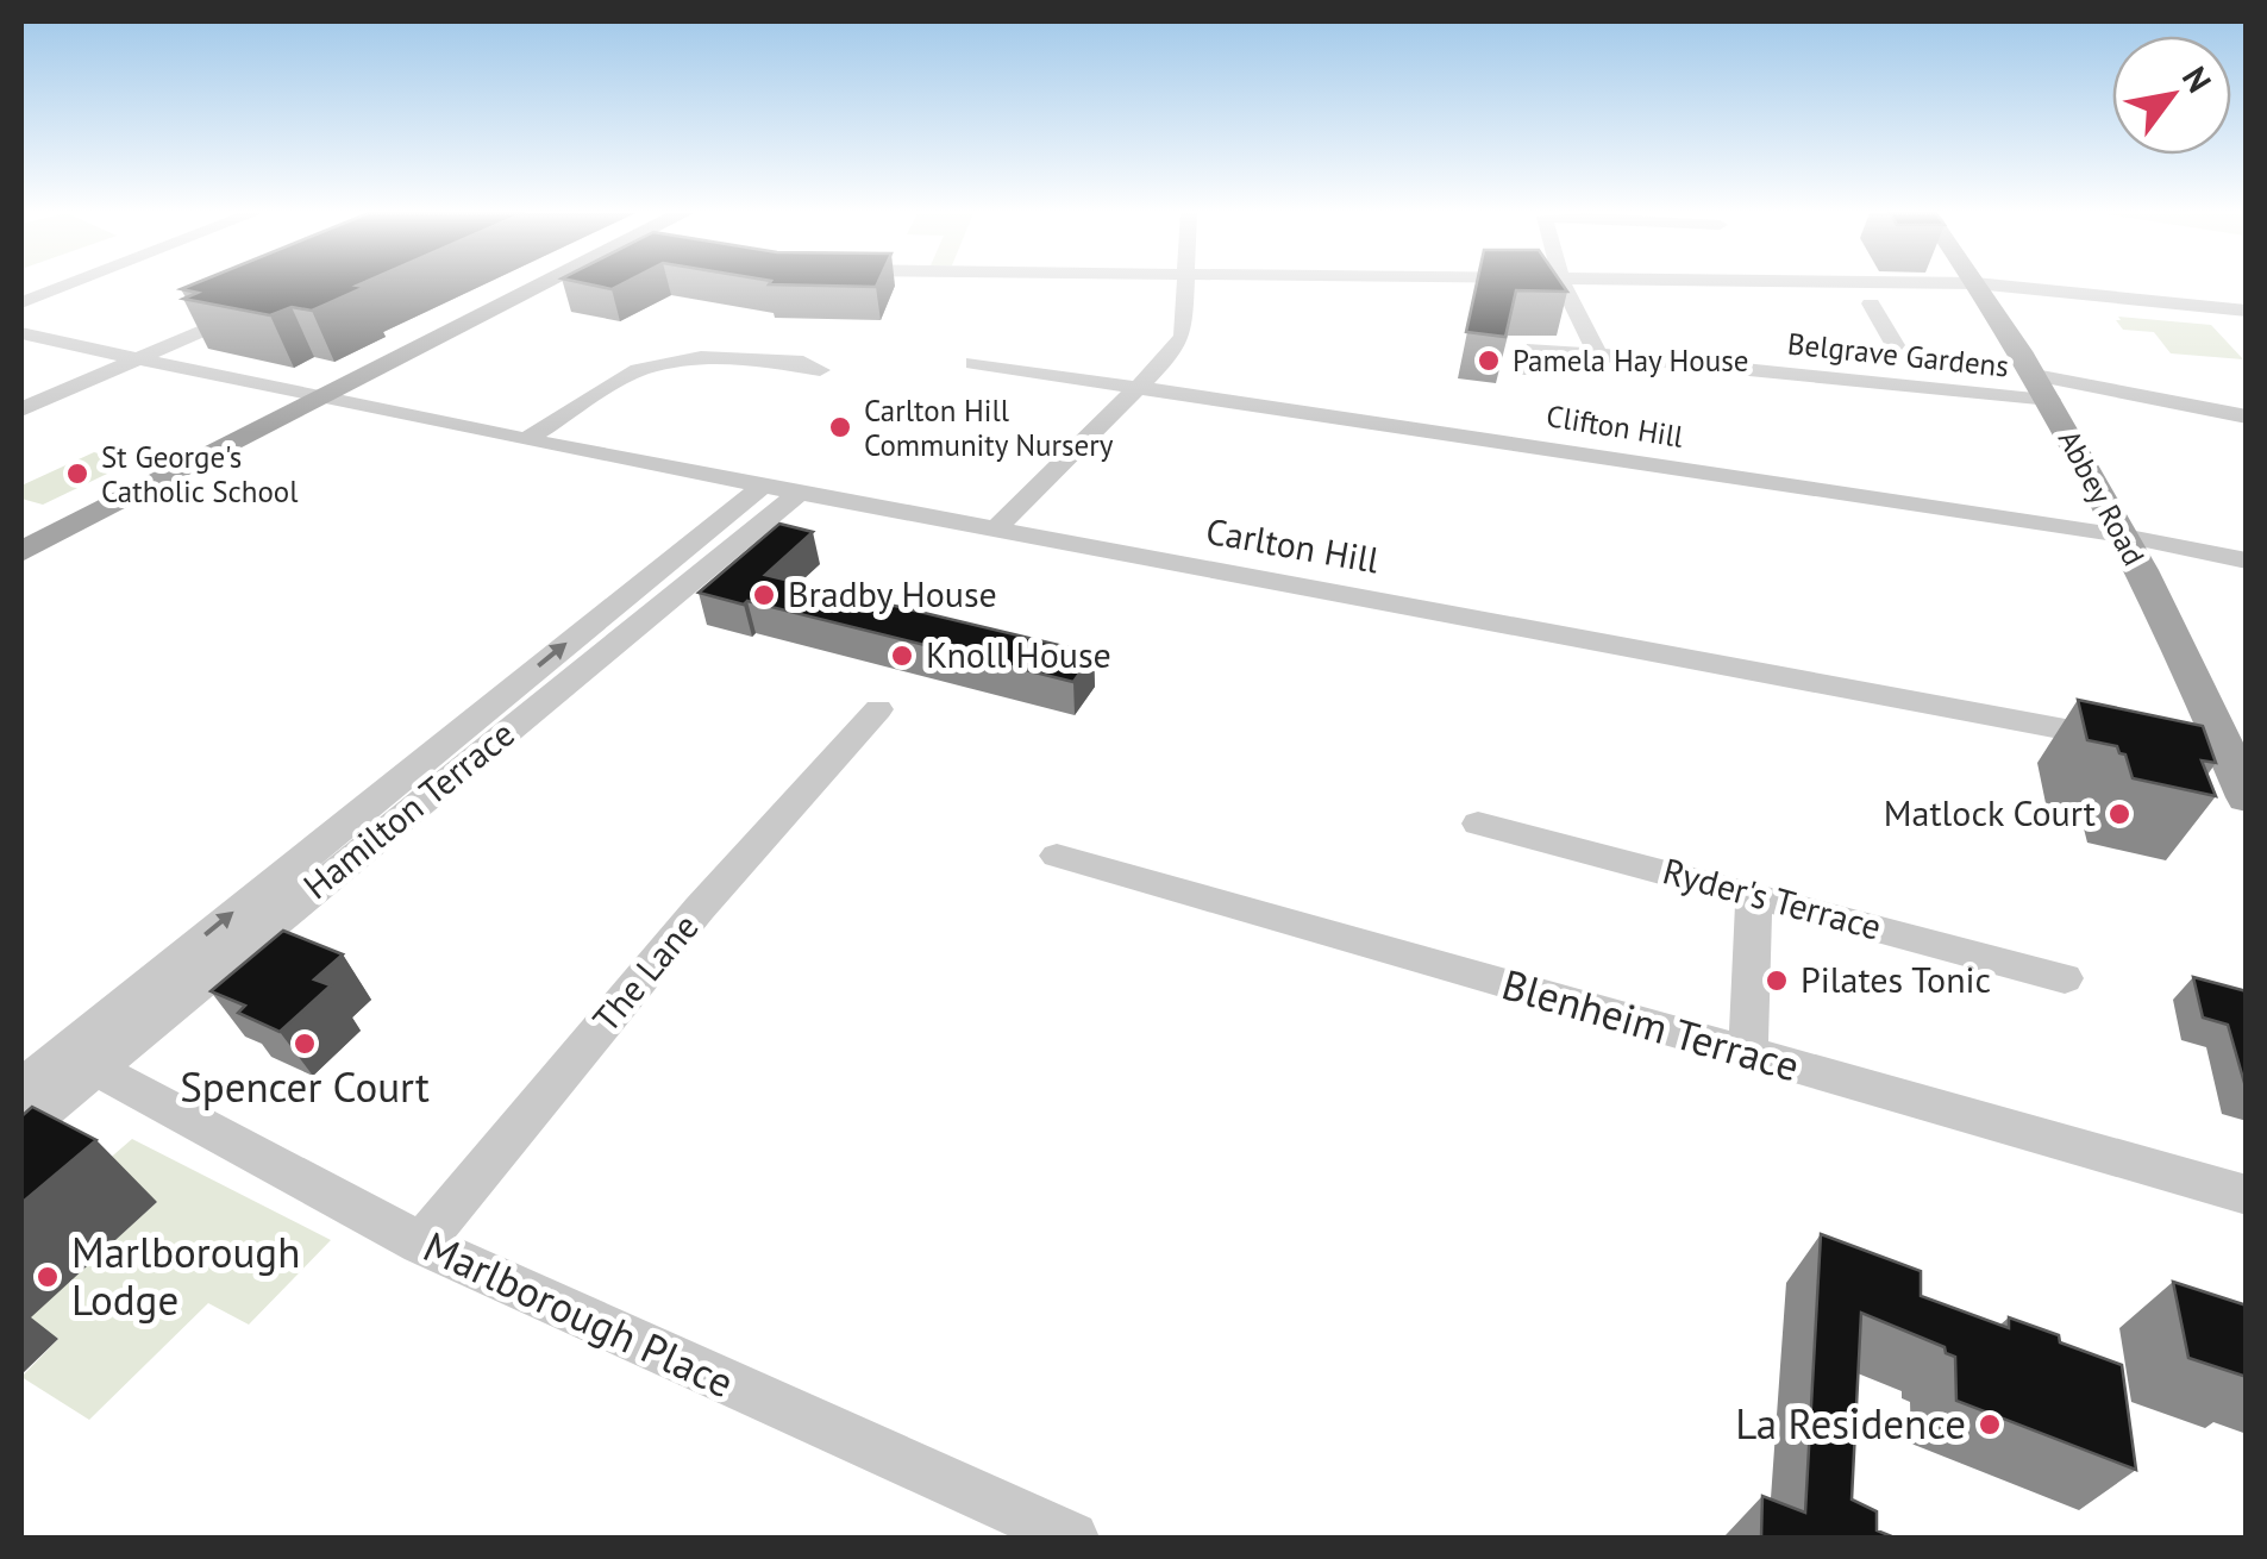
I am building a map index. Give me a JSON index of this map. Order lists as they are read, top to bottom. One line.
{"streets":{"main road":["Abbey Road"],"street":["Belgrave Gardens","Clifton Hill","Carlton Hill","Hamilton Terrace","Ryder's Terrace","The Lane","Blenheim Terrace","Marlborough Place"]},"crossings":[["Belgrave Gardens","Abbey Road"],["Clifton Hill","Abbey Road"],["Carlton Hill","Hamilton Terrace"],["Hamilton Terrace","Marlborough Place"],["The Lane","Marlborough Place"]],"places":["Pamela Hay House","Carlton Hill Community Nursery","St George's Catholic School","Bradby House","Knoll House","Matlock Court","Pilates Tonic","Spencer Court","Marlborough Lodge","La Residence"],"north":"top right"}
